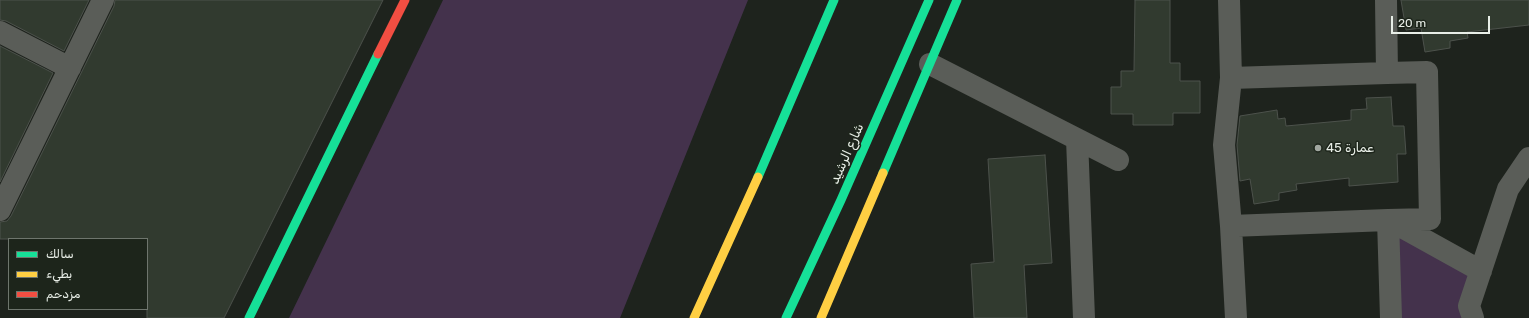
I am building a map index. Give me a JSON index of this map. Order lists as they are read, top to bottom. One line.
{"streets":{"street":["شارع الرشيد"]},"places":["عمارة 45"],"legend":["سالك","بطيء","مزدحم"],"scale_bar":"20 m"}
